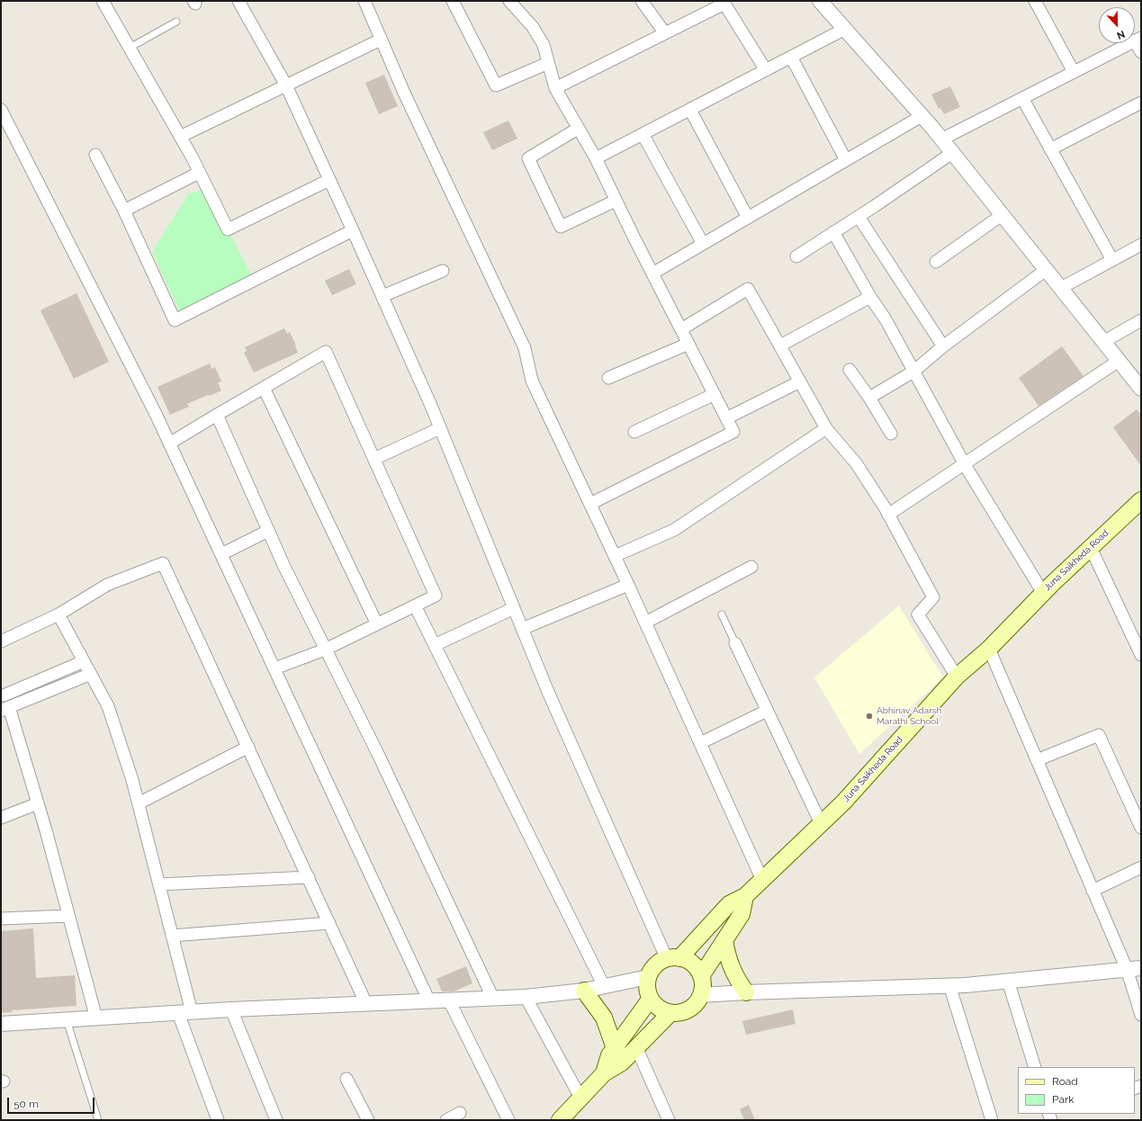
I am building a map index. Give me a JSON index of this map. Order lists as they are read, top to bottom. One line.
{"streets":{"main road":["Juna Saikheda Road"]},"places":["Abhinav Adarsh Marathi School"],"legend":["Road","Park"],"scale_bar":"50 m","north":"bottom"}
